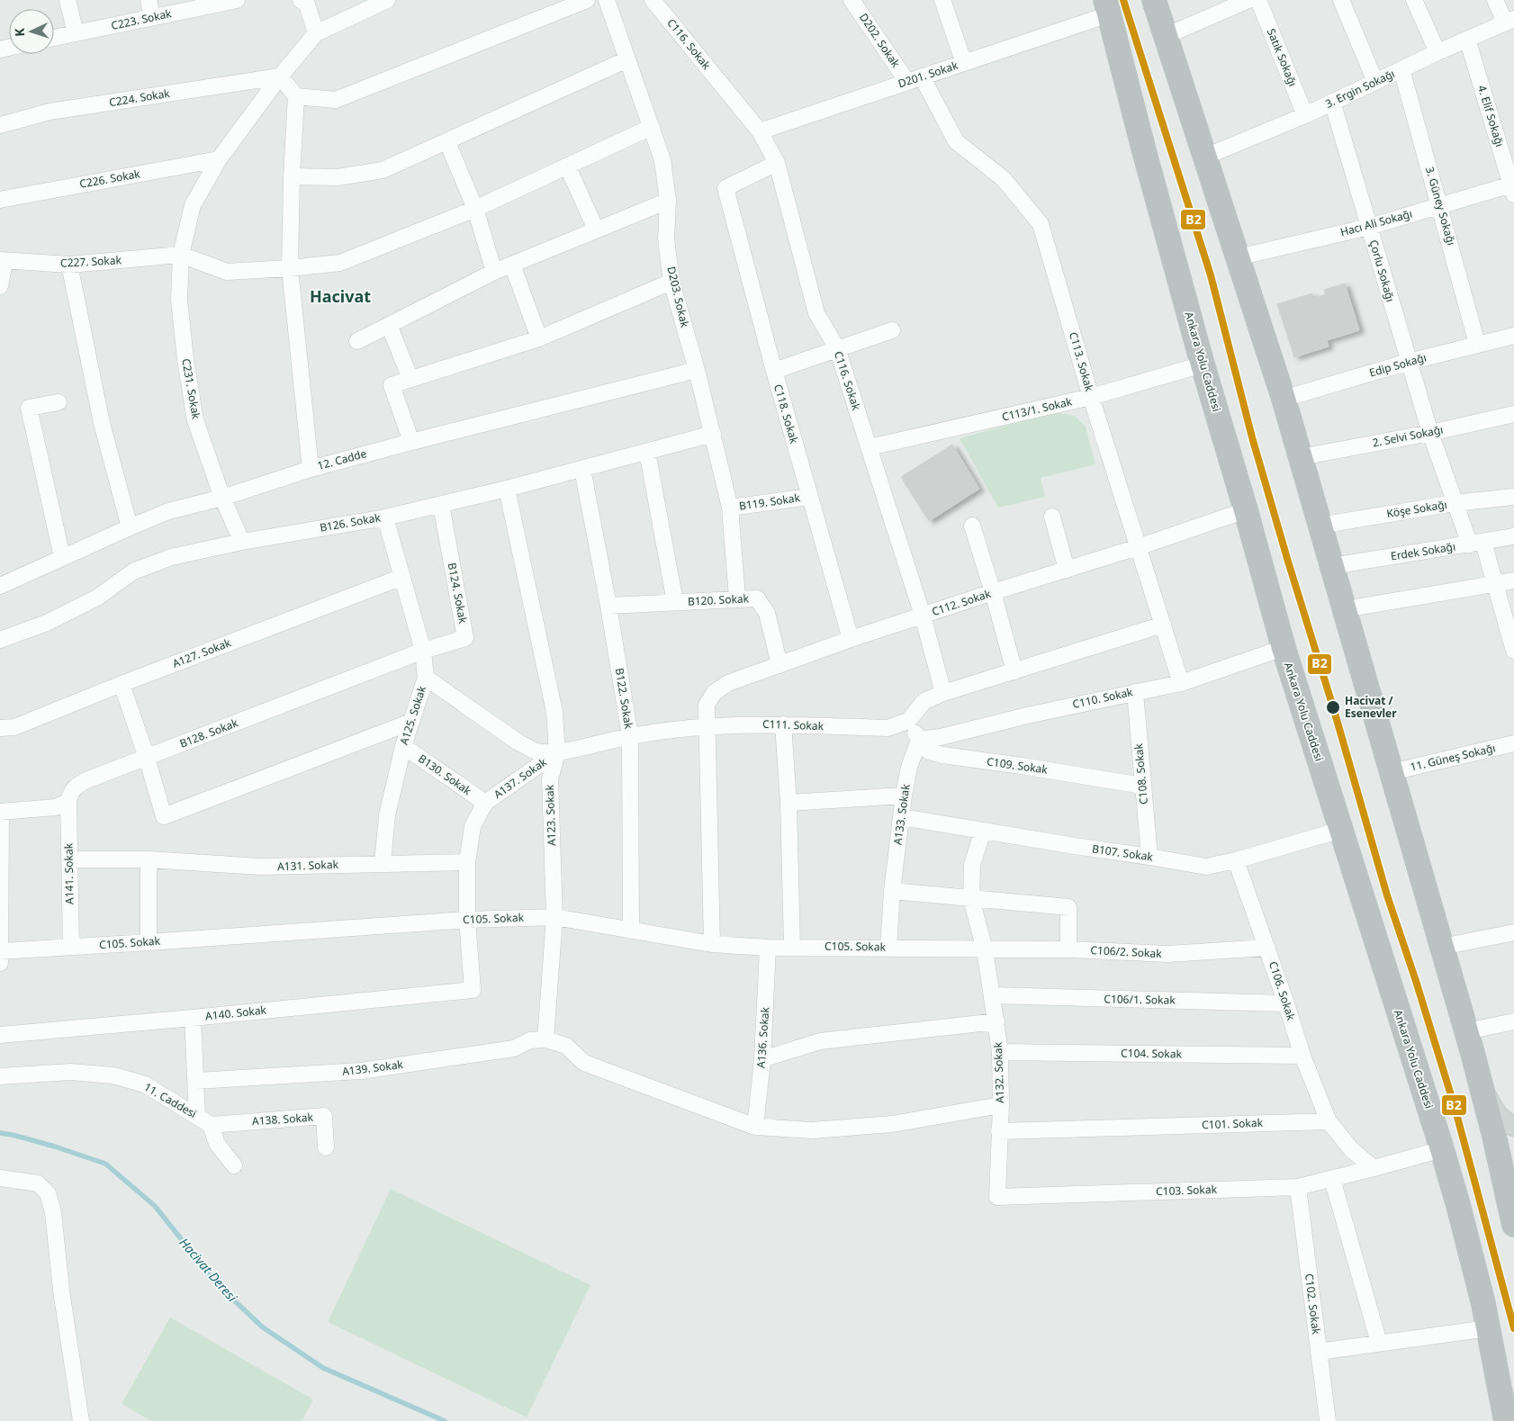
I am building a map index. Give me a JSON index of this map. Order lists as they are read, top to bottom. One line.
{"streets":{"highway":["Ankara Yolu Caddesi"],"street":["C223. Sokak","D202. Sokak","C116. Sokak","Satık Sokağı","D201. Sokak","3. Ergin Sokağı","C224. Sokak","4. Elif Sokağı","C226. Sokak","3. Güney Sokağı","Hacı Ali Sokağı","C227. Sokak","Çorlu Sokağı","D203. Sokak","C113. Sokak","Edip Sokağı","C231. Sokak","C113/1. Sokak","C118. Sokak","2. Selvi Sokağı","12. Cadde","B119. Sokak","Köşe Sokağı","B126. Sokak","Erdek Sokağı","B124. Sokak","B120. Sokak","C112. Sokak","A127. Sokak","B122. Sokak","C110. Sokak","A125. Sokak","C111. Sokak","B128. Sokak","11. Güneş Sokağı","C109. Sokak","C108. Sokak","B130. Sokak","A137. Sokak","A133. Sokak","A123. Sokak","B107. Sokak","A131. Sokak","A141. Sokak","C105. Sokak","C106/2. Sokak","C106. Sokak","C106/1. Sokak","A140. Sokak","A136. Sokak","C104. Sokak","A139. Sokak","A132. Sokak","11. Caddesi","A138. Sokak","C101. Sokak","C103. Sokak","C102. Sokak"]},"crossings":[["D202. Sokak","D201. Sokak"],["D202. Sokak","C113. Sokak"],["C116. Sokak","D201. Sokak"],["C116. Sokak","C113/1. Sokak"],["C116. Sokak","C118. Sokak"],["C116. Sokak","C112. Sokak"],["Satık Sokağı","3. Ergin Sokağı"],["D201. Sokak","C113. Sokak"],["D201. Sokak","Ankara Yolu Caddesi"],["3. Ergin Sokağı","4. Elif Sokağı"],["3. Ergin Sokağı","3. Güney Sokağı"],["3. Ergin Sokağı","Çorlu Sokağı"],["C224. Sokak","C231. Sokak"],["4. Elif Sokağı","Hacı Ali Sokağı"],["C226. Sokak","C231. Sokak"],["3. Güney Sokağı","Hacı Ali Sokağı"],["3. Güney Sokağı","Edip Sokağı"],["Hacı Ali Sokağı","Çorlu Sokağı"],["C227. Sokak","C231. Sokak"],["Çorlu Sokağı","Edip Sokağı"],["Çorlu Sokağı","2. Selvi Sokağı"],["Çorlu Sokağı","Köşe Sokağı"],["Çorlu Sokağı","Erdek Sokağı"],["D203. Sokak","12. Cadde"],["D203. Sokak","B119. Sokak"],["D203. Sokak","B126. Sokak"],["D203. Sokak","B120. Sokak"],["C113. Sokak","C113/1. Sokak"],["C113. Sokak","C112. Sokak"],["C113. Sokak","C110. Sokak"],["Ankara Yolu Caddesi","C113/1. Sokak"],["Ankara Yolu Caddesi","C112. Sokak"],["Ankara Yolu Caddesi","C110. Sokak"],["Ankara Yolu Caddesi","B107. Sokak"],["C231. Sokak","12. Cadde"],["C231. Sokak","B126. Sokak"],["C118. Sokak","B119. Sokak"],["C118. Sokak","C112. Sokak"],["B126. Sokak","B124. Sokak"],["B126. Sokak","B122. Sokak"],["B126. Sokak","A125. Sokak"],["B126. Sokak","A123. Sokak"],["B124. Sokak","A125. Sokak"],["B124. Sokak","B128. Sokak"],["B120. Sokak","C112. Sokak"],["B120. Sokak","B122. Sokak"],["C112. Sokak","C111. Sokak"],["C112. Sokak","C105. Sokak"],["A127. Sokak","A125. Sokak"],["B122. Sokak","C111. Sokak"],["B122. Sokak","C105. Sokak"],["C110. Sokak","C109. Sokak"],["C110. Sokak","C108. Sokak"],["C110. Sokak","A133. Sokak"],["A125. Sokak","C111. Sokak"],["A125. Sokak","B128. Sokak"],["A125. Sokak","B130. Sokak"],["A125. Sokak","A131. Sokak"],["C111. Sokak","C109. Sokak"],["C111. Sokak","A137. Sokak"],["C111. Sokak","A123. Sokak"],["B128. Sokak","A141. Sokak"],["C109. Sokak","C108. Sokak"],["C109. Sokak","A133. Sokak"],["C108. Sokak","B107. Sokak"],["B130. Sokak","A137. Sokak"],["A137. Sokak","A123. Sokak"],["A137. Sokak","A131. Sokak"],["A137. Sokak","C105. Sokak"],["A137. Sokak","A140. Sokak"],["A133. Sokak","B107. Sokak"],["A133. Sokak","C105. Sokak"],["A123. Sokak","C105. Sokak"],["A123. Sokak","A139. Sokak"],["B107. Sokak","C106. Sokak"],["A131. Sokak","A141. Sokak"],["A141. Sokak","C105. Sokak"],["C105. Sokak","C106/2. Sokak"],["C105. Sokak","A136. Sokak"],["C105. Sokak","A132. Sokak"],["C106/2. Sokak","C106. Sokak"],["C106/2. Sokak","A132. Sokak"],["C106. Sokak","C106/1. Sokak"],["C106. Sokak","C104. Sokak"],["C106. Sokak","C101. Sokak"],["C106/1. Sokak","A132. Sokak"],["C104. Sokak","A132. Sokak"],["A132. Sokak","C101. Sokak"],["A132. Sokak","C103. Sokak"],["11. Caddesi","A138. Sokak"],["C103. Sokak","C102. Sokak"]],"districts":["Hacivat"],"water":["Hacivat Deresi"],"places":["Hacivat / Esenevler"],"lines":["transit line B2"],"north":"left"}
